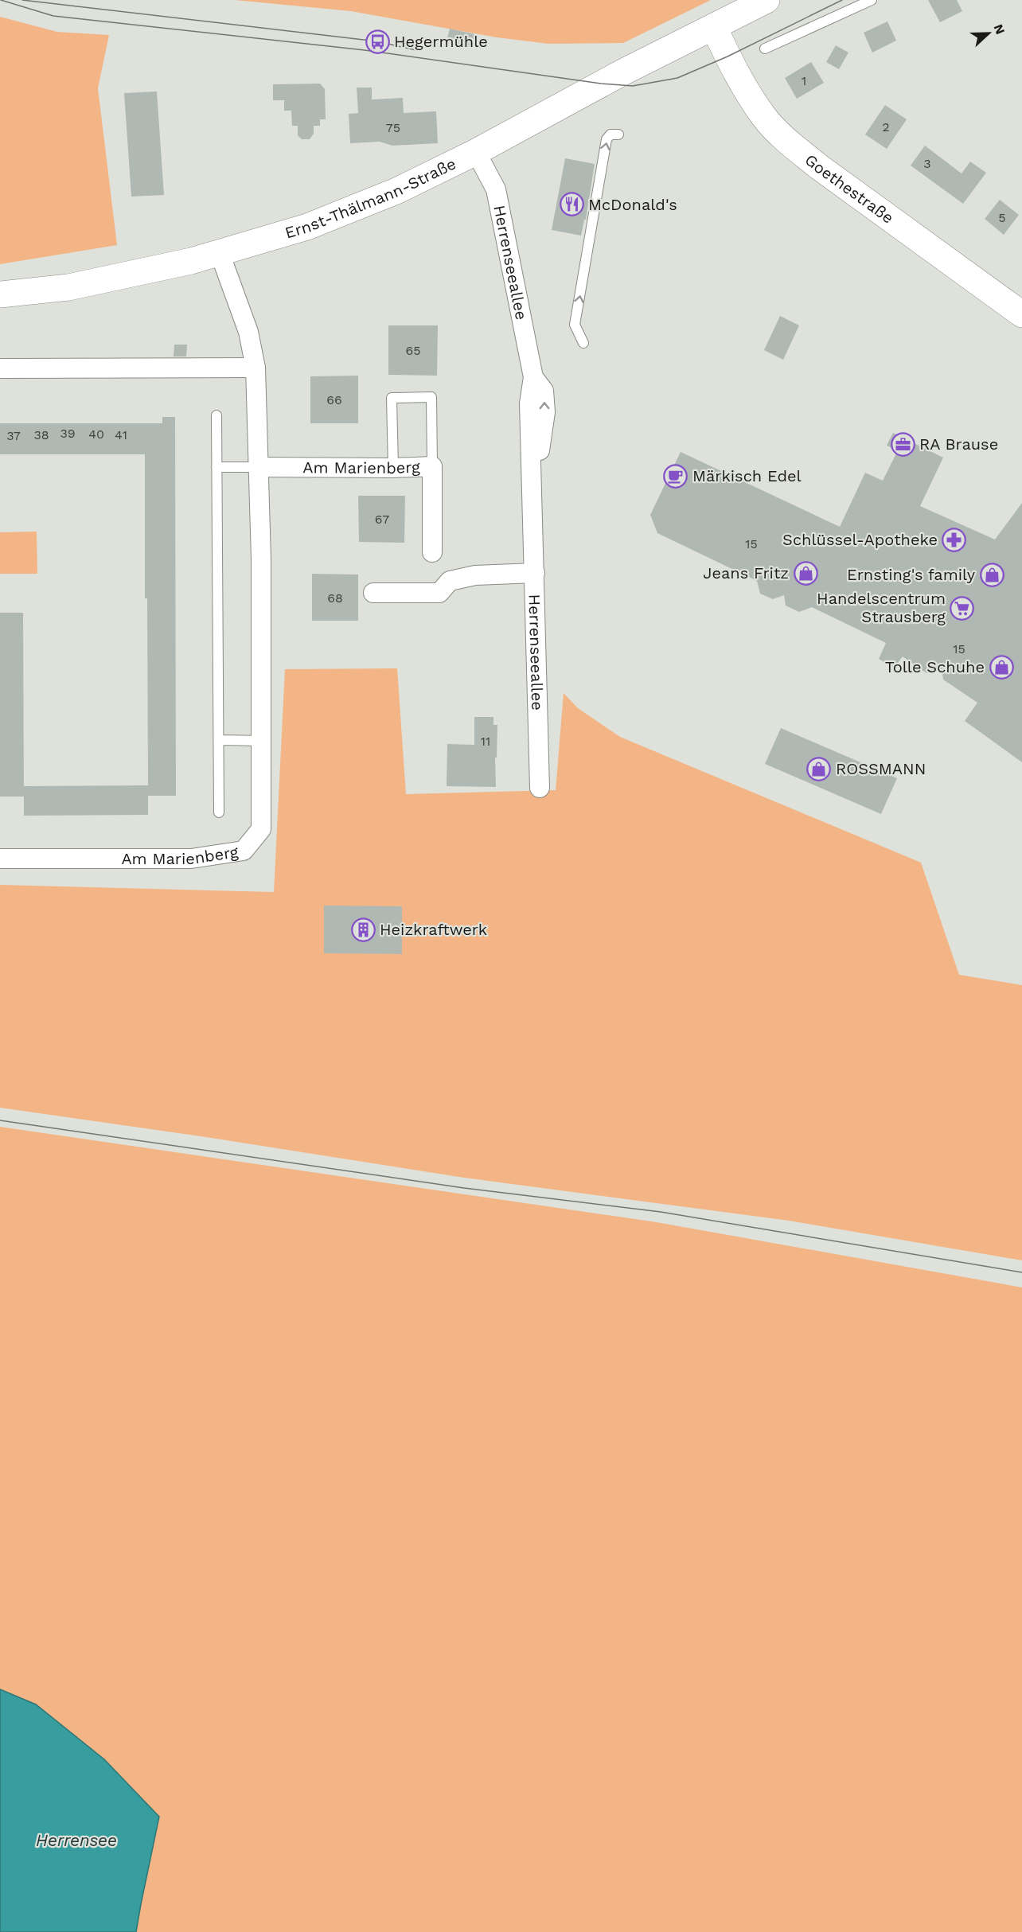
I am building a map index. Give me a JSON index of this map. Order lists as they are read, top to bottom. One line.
{"streets":{"main road":["Goethestraße","Ernst-Thälmann-Straße"],"street":["Herrenseeallee","Am Marienberg"]},"crossings":[["Goethestraße","Ernst-Thälmann-Straße"],["Ernst-Thälmann-Straße","Herrenseeallee"],["Ernst-Thälmann-Straße","Am Marienberg"]],"water":["Herrensee"],"places":{"bus stop":["Hegermühle"],"restaurant":["McDonald's"],"office":["RA Brause"],"cafe":["Märkisch Edel"],"pharmacy":["Schlüssel-Apotheke"],"shop":["Jeans Fritz","Ernsting's family","Tolle Schuhe","ROSSMANN"],"supermarket":["Handelscentrum Strausberg"],"building":["Heizkraftwerk"]},"house_numbers":["1","2","75","3","5","65","66","39","40","38","41","37","67","15","68","15","11"],"north":"right"}
